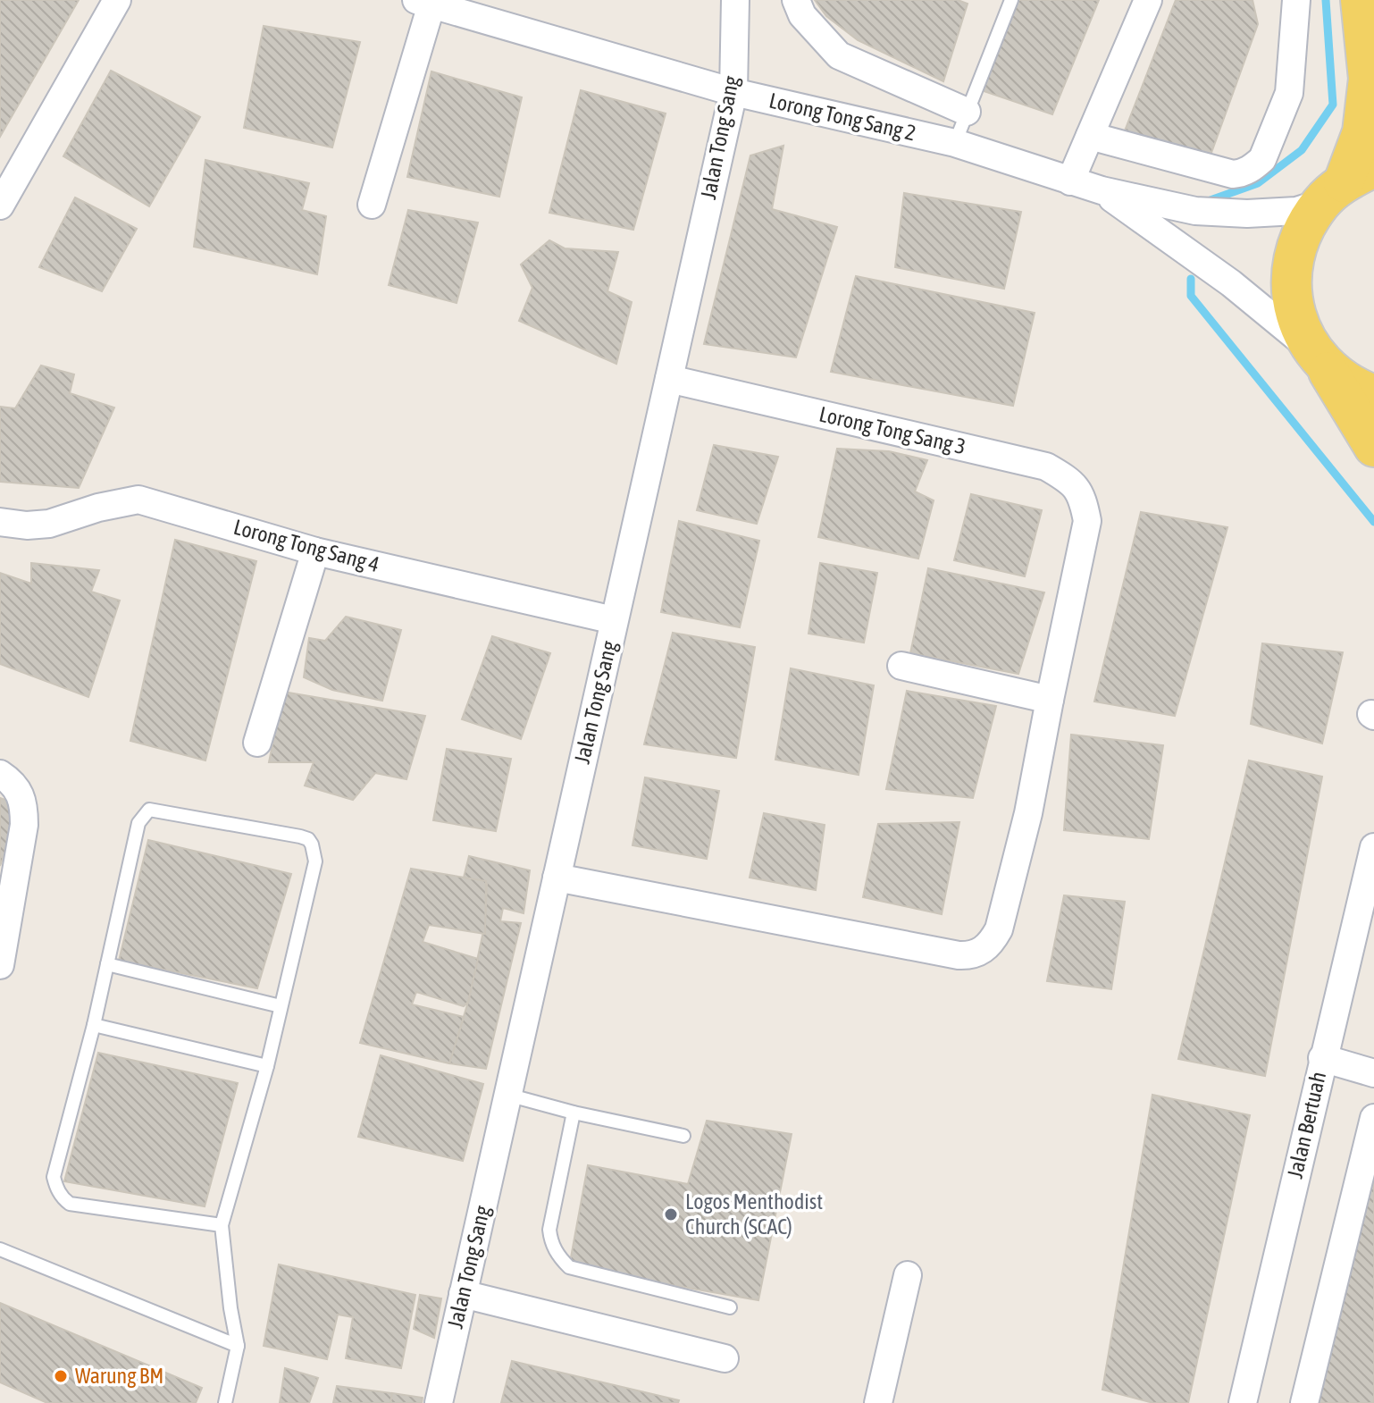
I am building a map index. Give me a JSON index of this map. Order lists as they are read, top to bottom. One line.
{"streets":{"street":["Lorong Tong Sang 2","Jalan Tong Sang","Lorong Tong Sang 3","Lorong Tong Sang 4","Jalan Bertuah"]},"crossings":[["Lorong Tong Sang 2","Jalan Tong Sang"],["Jalan Tong Sang","Lorong Tong Sang 3"],["Jalan Tong Sang","Lorong Tong Sang 4"]],"places":["Logos Menthodist Church (SCAC)","Warung BM"]}
